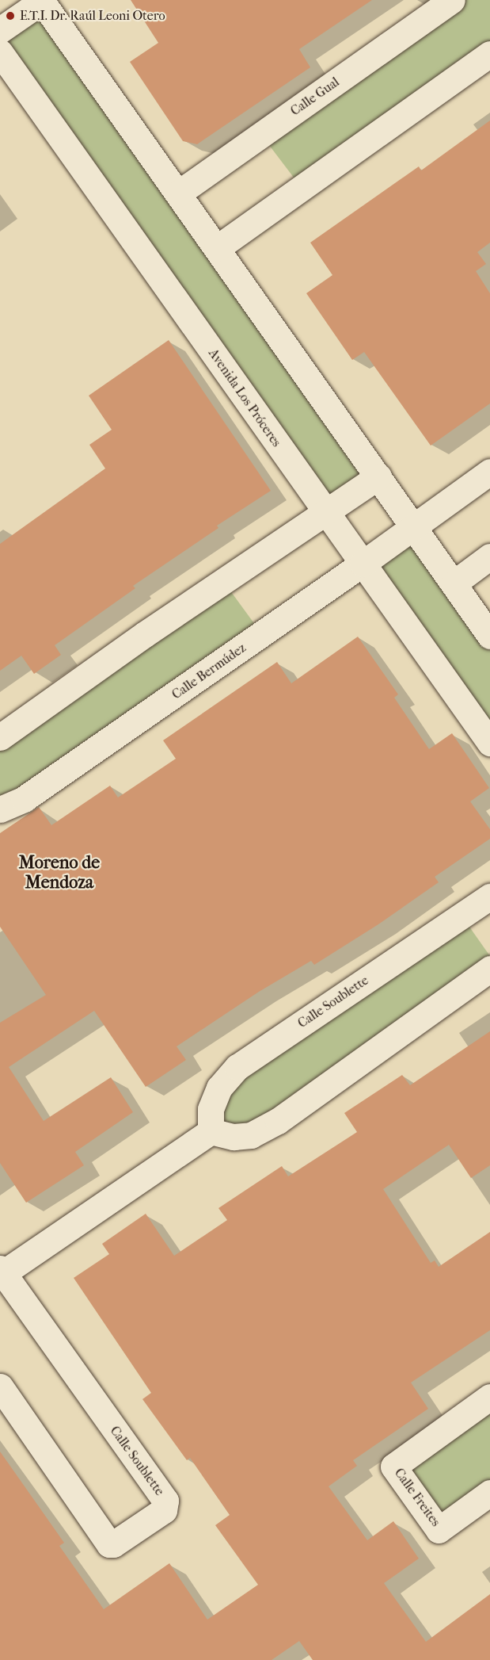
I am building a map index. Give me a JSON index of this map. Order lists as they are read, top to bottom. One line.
{"streets":{"street":["Calle Gual","Avenida Los Próceres","Calle Bermúdez","Calle Soublette","Calle Freites"]},"crossings":[["Avenida Los Próceres","Calle Bermúdez"]],"districts":["Moreno de Mendoza"],"places":["E.T.I. Dr. Raúl Leoni Otero"]}
